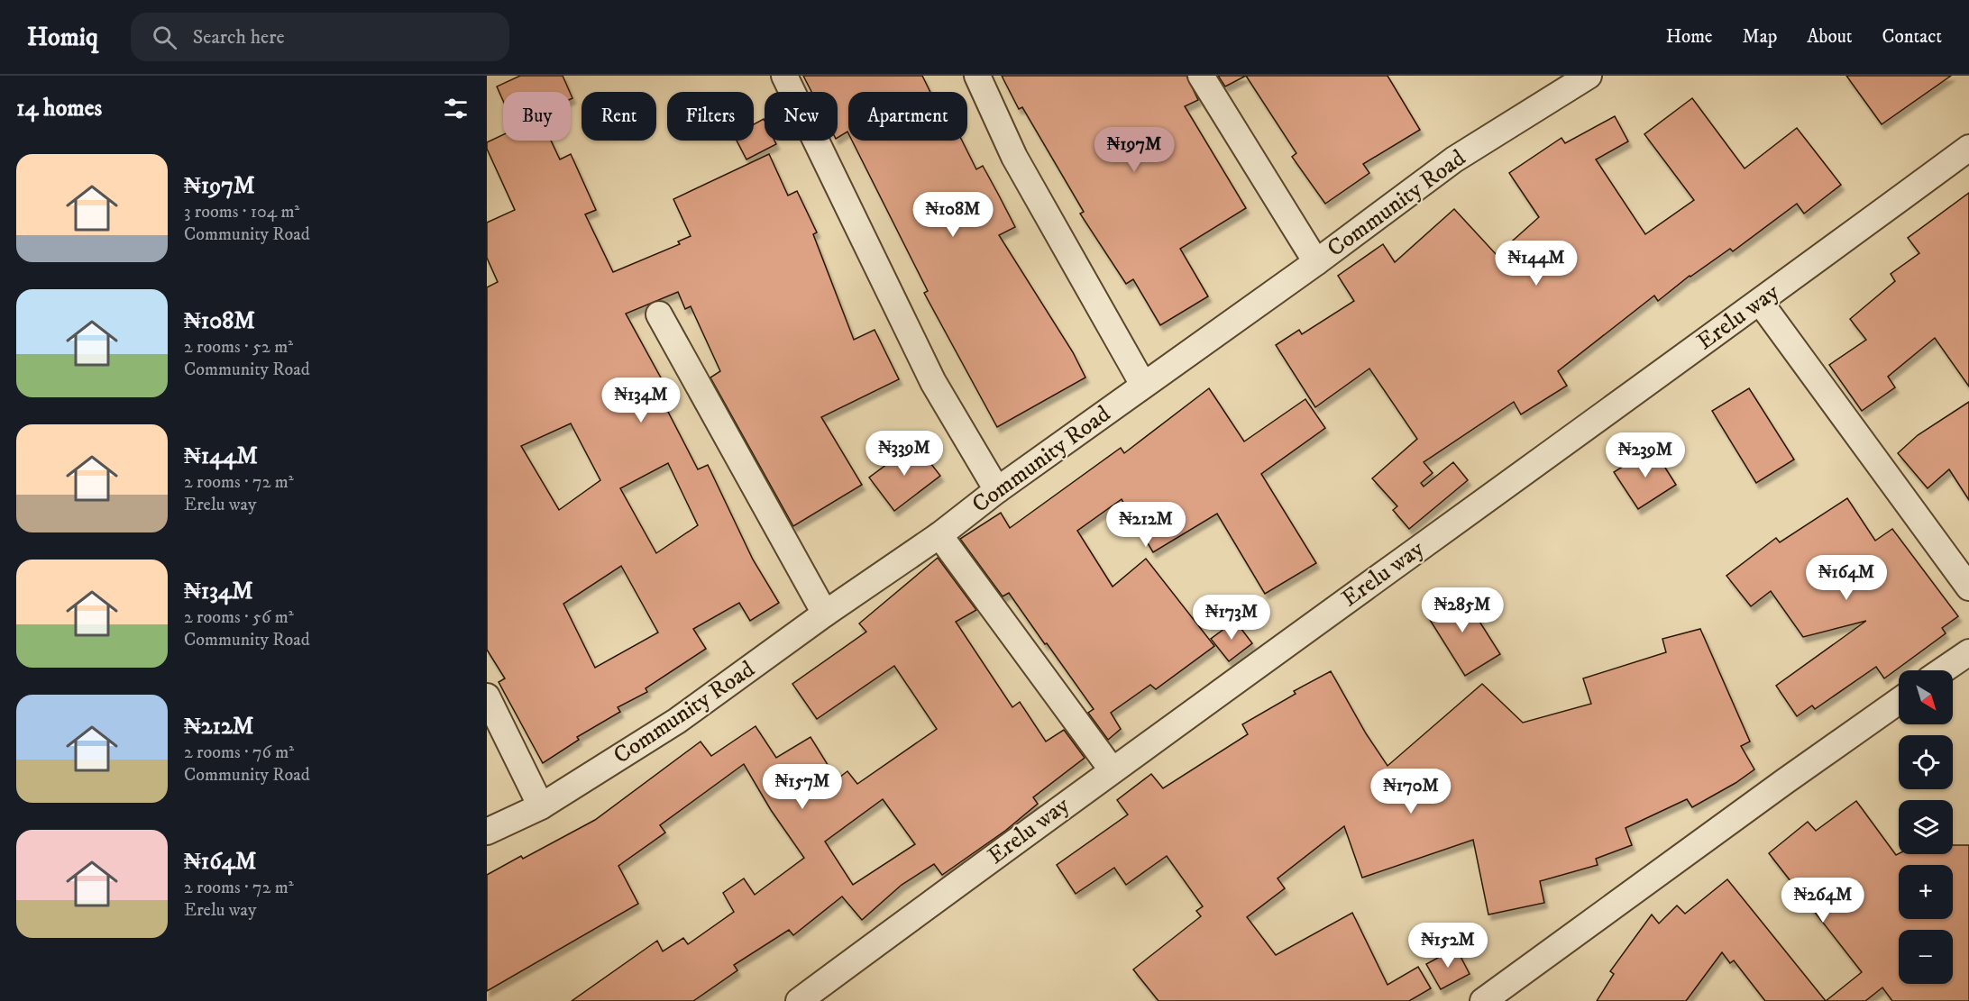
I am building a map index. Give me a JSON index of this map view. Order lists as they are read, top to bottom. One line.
{"streets":{"street":["Community Road","Erelu way"]},"north":"bottom right","page":{"header":"Homiq","search":"Search here","nav":["Home","Map","About","Contact"],"heading":"14 homes","chip":["Buy","Rent","Filters","New","Apartment"],"price":["₦197M","₦108M","₦144M","₦134M","₦339M","₦239M","₦212M","₦164M","₦285M","₦173M","₦157M","₦170M","₦264M","₦152M"],"list":[{"name":"₦197M","note":"3 rooms · 104 m² · Community Road"},{"name":"₦108M","note":"2 rooms · 52 m² · Community Road"},{"name":"₦144M","note":"2 rooms · 72 m² · Erelu way"},{"name":"₦134M","note":"2 rooms · 56 m² · Community Road"},{"name":"₦212M","note":"2 rooms · 76 m² · Community Road"},{"name":"₦164M","note":"2 rooms · 72 m² · Erelu way"}],"map_buttons":["+","−"]}}
